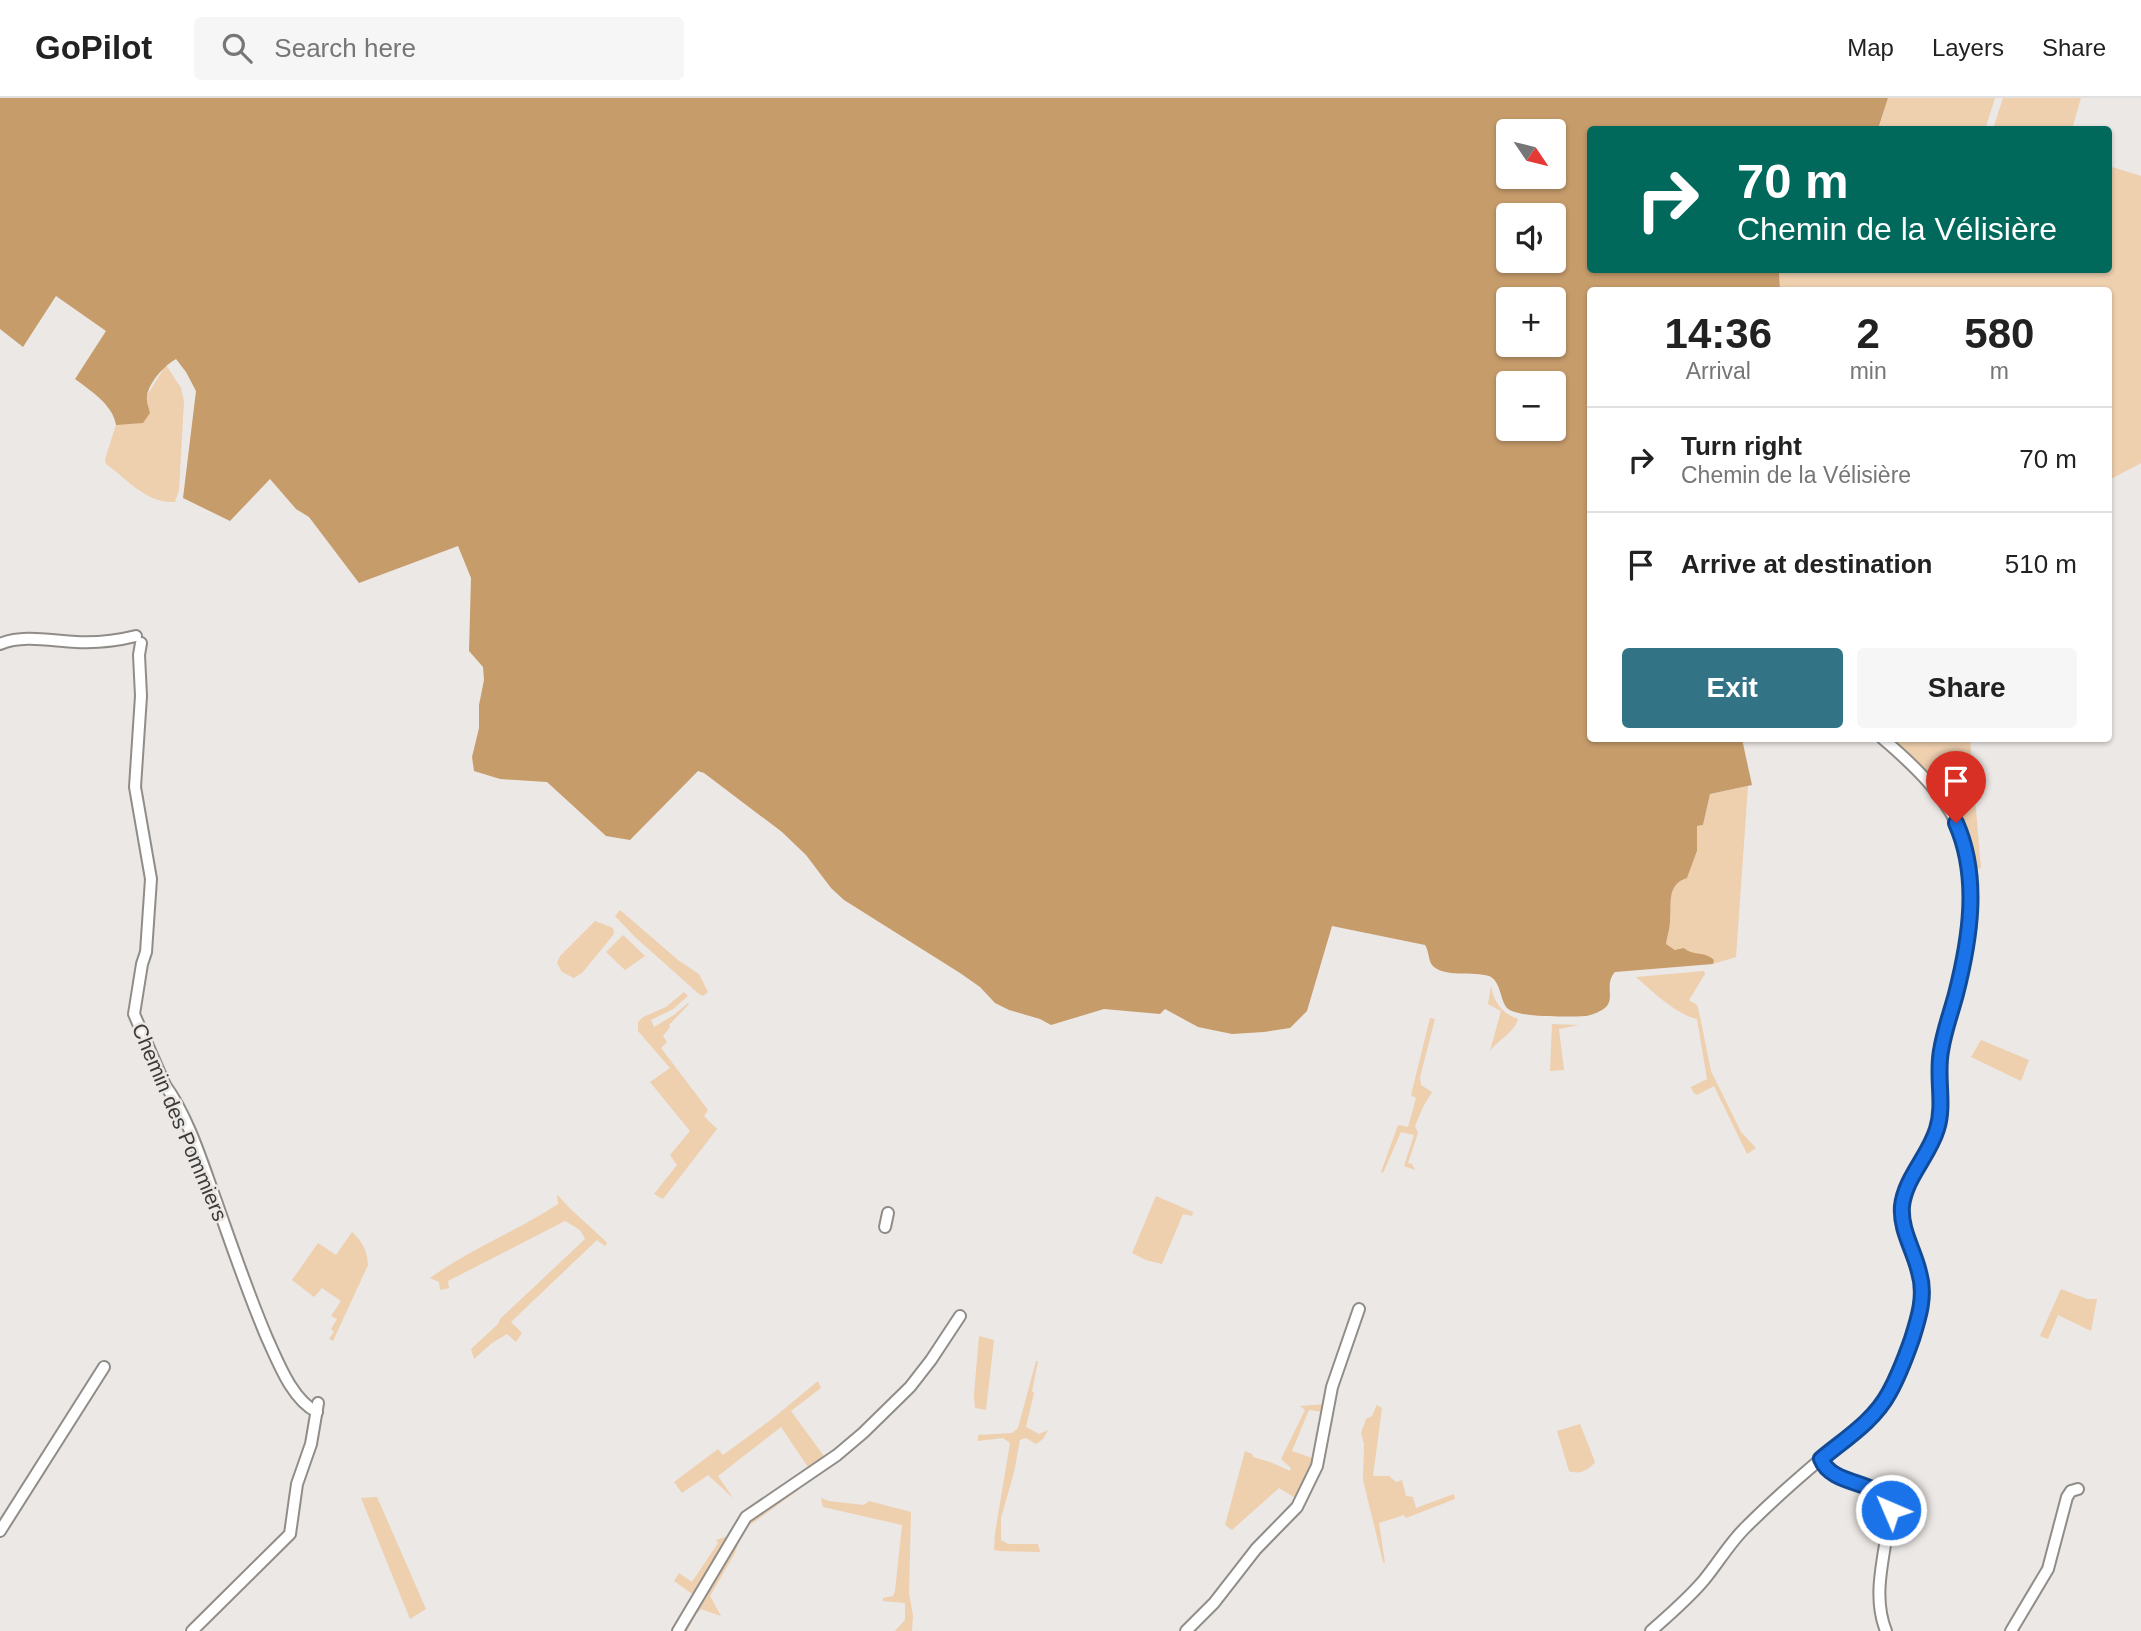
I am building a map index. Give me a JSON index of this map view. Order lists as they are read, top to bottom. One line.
{"streets":{"street":["Chemin des Pommiers"]},"north":"bottom right","page":{"header":"GoPilot","search":"Search here","nav":["Map","Layers","Share"],"map_buttons":["+","−"],"turn":["70 m","Chemin de la Vélisière"],"eta":["14:36","Arrival","2","min","580","m"],"list":[{"name":"Turn right","note":"Chemin de la Vélisière","value":"70 m"},{"name":"Arrive at destination","value":"510 m"}],"buttons":["Exit","Share"]}}
